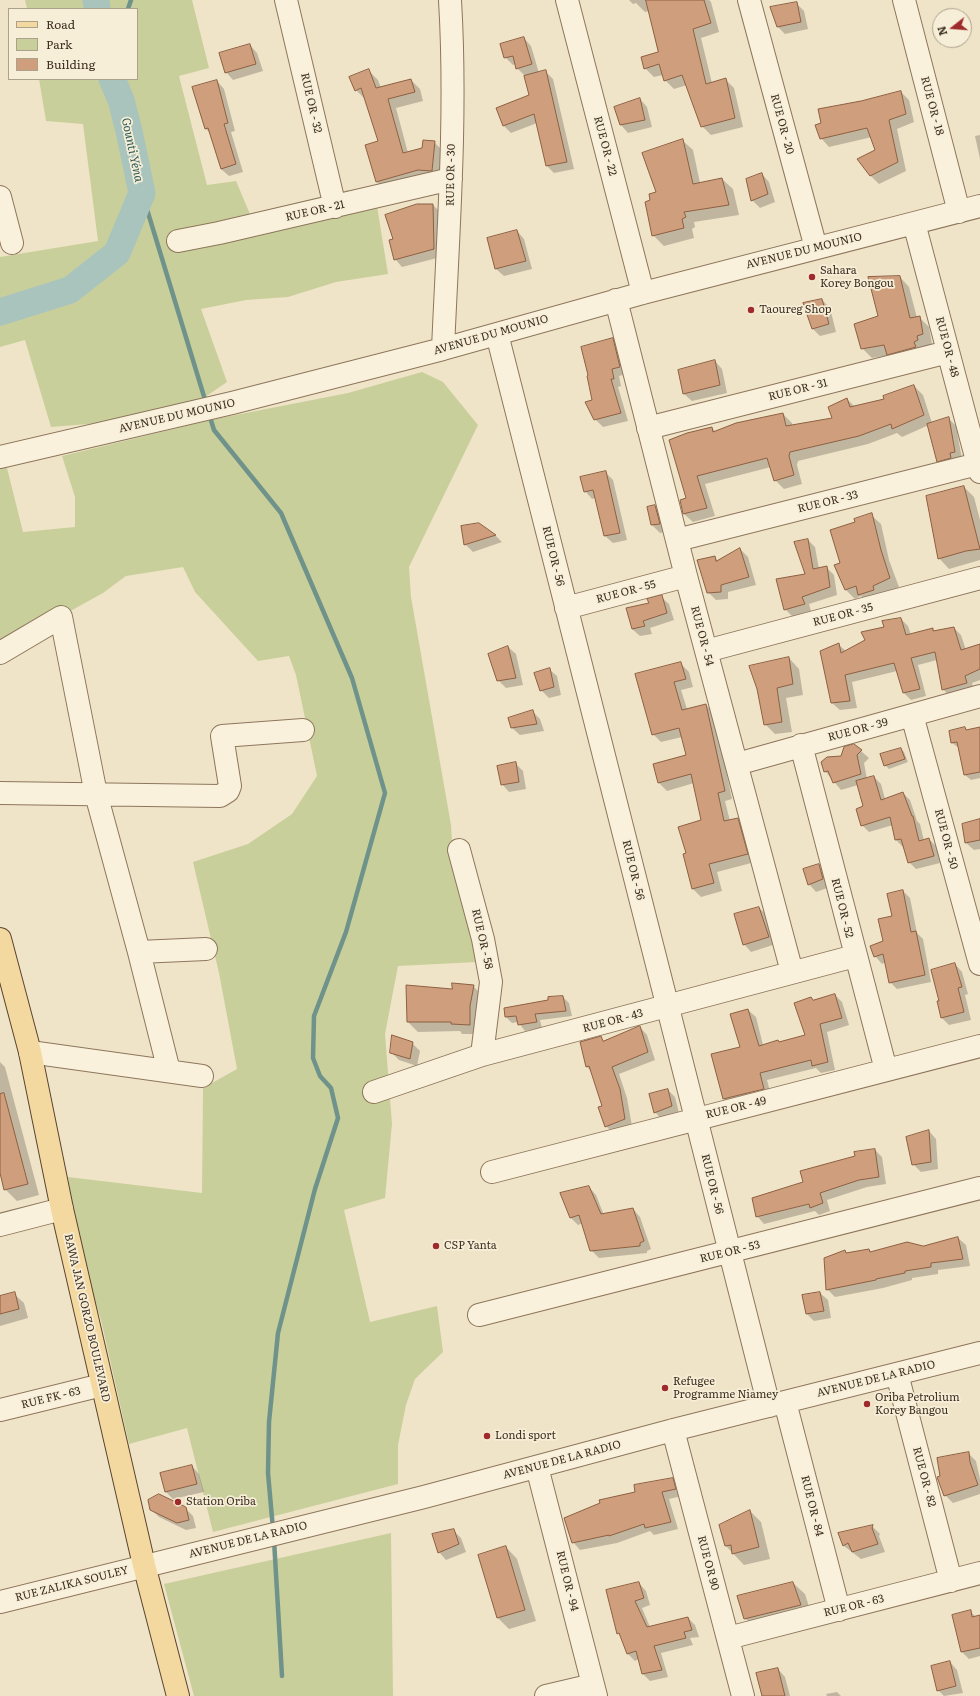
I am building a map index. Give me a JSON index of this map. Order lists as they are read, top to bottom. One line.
{"streets":{"main road":["BAWA JAN GORZO BOULEVARD"],"street":["RUE OR - 32","RUE OR - 18","RUE OR - 20","RUE OR - 22","RUE OR - 30","RUE OR - 21","AVENUE DU MOUNIO","RUE OR - 48","RUE OR - 31","RUE OR - 33","RUE OR - 56","RUE OR - 55","RUE OR - 35","RUE OR - 54","RUE OR - 39","RUE OR - 50","RUE OR - 52","RUE OR - 58","RUE OR - 43","RUE OR - 49","RUE OR - 53","AVENUE DE LA RADIO","RUE FK - 63","RUE OR - 82","RUE OR - 84","RUE OR 90","RUE OR - 94","RUE ZALIKA SOULEY","RUE OR - 63"]},"crossings":[["RUE OR - 32","RUE OR - 21"],["RUE OR - 18","AVENUE DU MOUNIO"],["RUE OR - 20","AVENUE DU MOUNIO"],["RUE OR - 22","AVENUE DU MOUNIO"],["RUE OR - 30","RUE OR - 21"],["RUE OR - 30","AVENUE DU MOUNIO"],["AVENUE DU MOUNIO","RUE OR - 48"],["AVENUE DU MOUNIO","RUE OR - 56"],["AVENUE DU MOUNIO","RUE OR - 54"],["RUE OR - 48","RUE OR - 31"],["RUE OR - 48","RUE OR - 33"],["RUE OR - 31","RUE OR - 54"],["RUE OR - 33","RUE OR - 54"],["RUE OR - 56","RUE OR - 55"],["RUE OR - 56","RUE OR - 43"],["RUE OR - 56","RUE OR - 49"],["RUE OR - 56","RUE OR - 53"],["RUE OR - 56","AVENUE DE LA RADIO"],["RUE OR - 56","RUE OR - 84"],["RUE OR - 55","RUE OR - 54"],["RUE OR - 35","RUE OR - 54"],["RUE OR - 54","RUE OR - 39"],["RUE OR - 54","RUE OR - 43"],["RUE OR - 39","RUE OR - 50"],["RUE OR - 39","RUE OR - 52"],["RUE OR - 52","RUE OR - 43"],["RUE OR - 52","RUE OR - 49"],["RUE OR - 58","RUE OR - 43"],["BAWA JAN GORZO BOULEVARD","AVENUE DE LA RADIO"],["BAWA JAN GORZO BOULEVARD","RUE FK - 63"],["BAWA JAN GORZO BOULEVARD","RUE ZALIKA SOULEY"],["AVENUE DE LA RADIO","RUE OR - 82"],["AVENUE DE LA RADIO","RUE OR - 84"],["AVENUE DE LA RADIO","RUE OR 90"],["AVENUE DE LA RADIO","RUE OR - 94"],["AVENUE DE LA RADIO","RUE ZALIKA SOULEY"],["RUE OR - 82","RUE OR - 63"],["RUE OR - 84","RUE OR - 63"],["RUE OR 90","RUE OR - 63"]],"water":["Gounti Yéna"],"places":["Sahara Korey Bongou","Taoureg Shop","CSP Yanta","Refugee Programme Niamey","Oriba Petrolium Korey Bangou","Londi sport","Station Oriba"],"legend":["Road","Park","Building"],"north":"left"}
